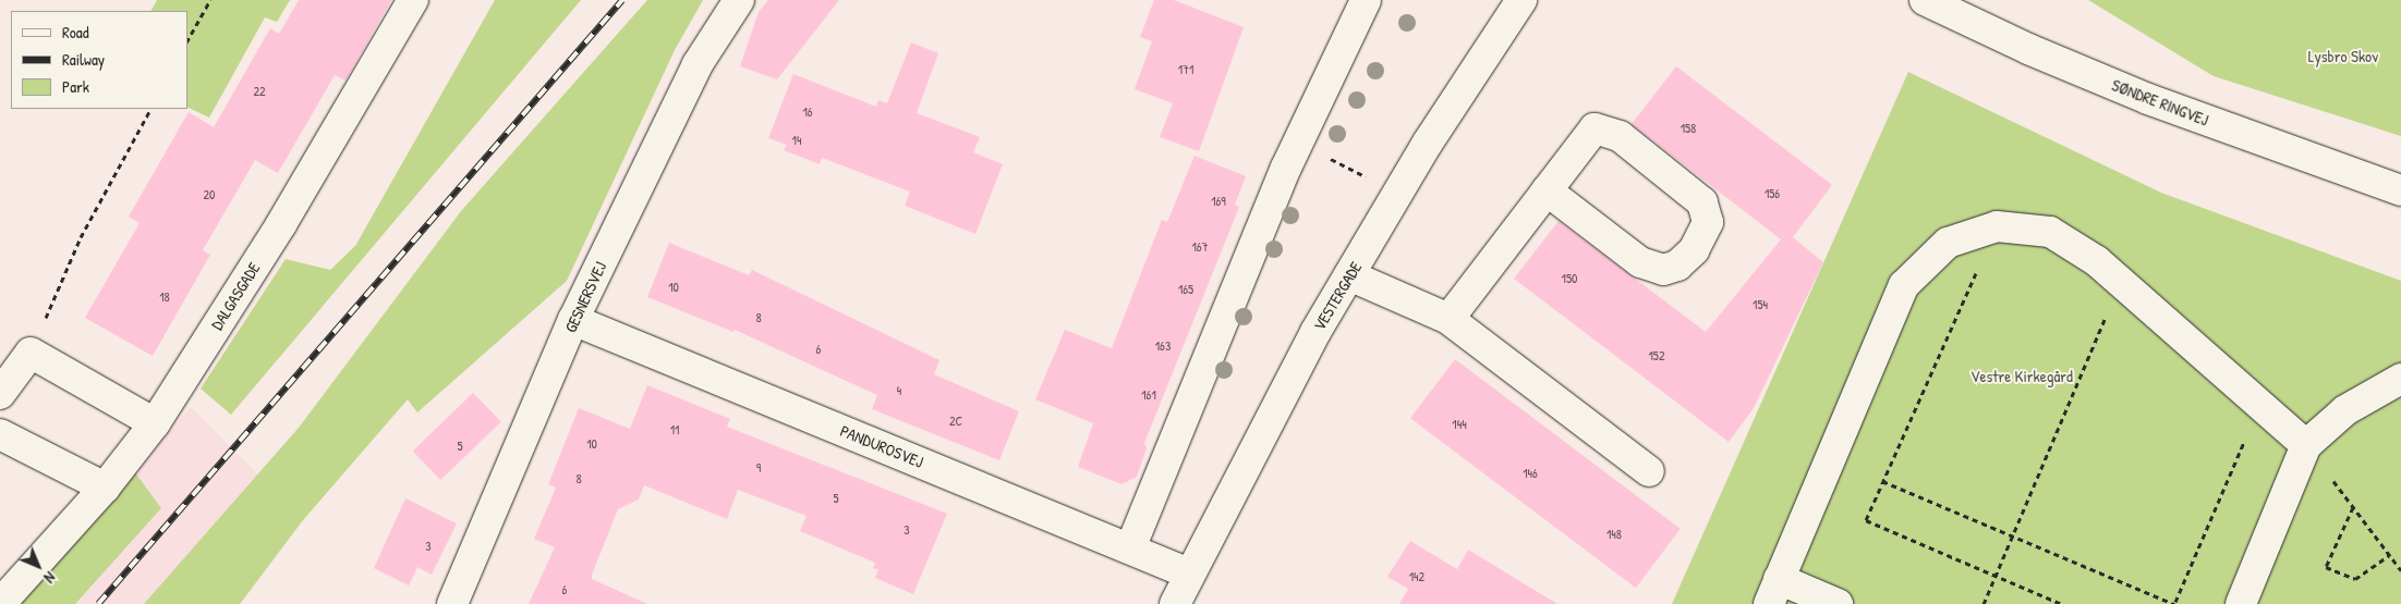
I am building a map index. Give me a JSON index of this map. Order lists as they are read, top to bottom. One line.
{"streets":{"street":["SØNDRE RINGVEJ","DALGASGADE","VESTERGADE","GESNERSVEJ","PANDUROSVEJ"]},"crossings":[["VESTERGADE","PANDUROSVEJ"],["GESNERSVEJ","PANDUROSVEJ"]],"parks":["Lysbro Skov","Vestre Kirkegård"],"house_numbers":["171","22","16","158","14","156","20","169","167","150","10","165","18","154","8","163","6","152","4","161","2C","144","11","10","5","9","146","8","5","3","148","3","142","6"],"legend":["Road","Railway","Park"],"north":"bottom right"}
